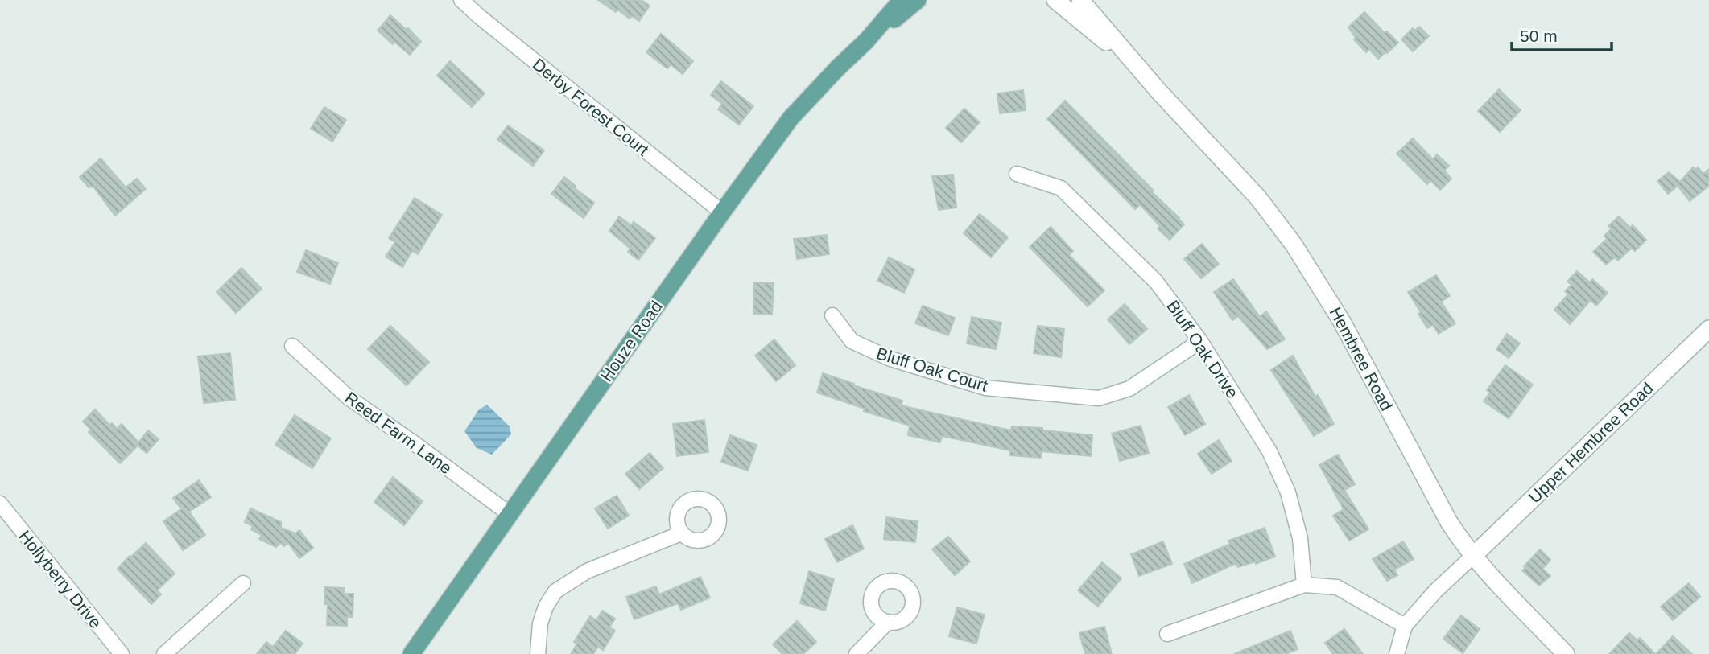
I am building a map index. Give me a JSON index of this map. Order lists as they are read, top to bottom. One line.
{"streets":{"main road":["Houze Road"],"street":["Derby Forest Court","Bluff Oak Drive","Hembree Road","Bluff Oak Court","Reed Farm Lane","Upper Hembree Road","Hollyberry Drive"]},"crossings":[["Derby Forest Court","Houze Road"],["Houze Road","Reed Farm Lane"],["Bluff Oak Drive","Bluff Oak Court"],["Hembree Road","Upper Hembree Road"]],"scale_bar":"50 m"}
